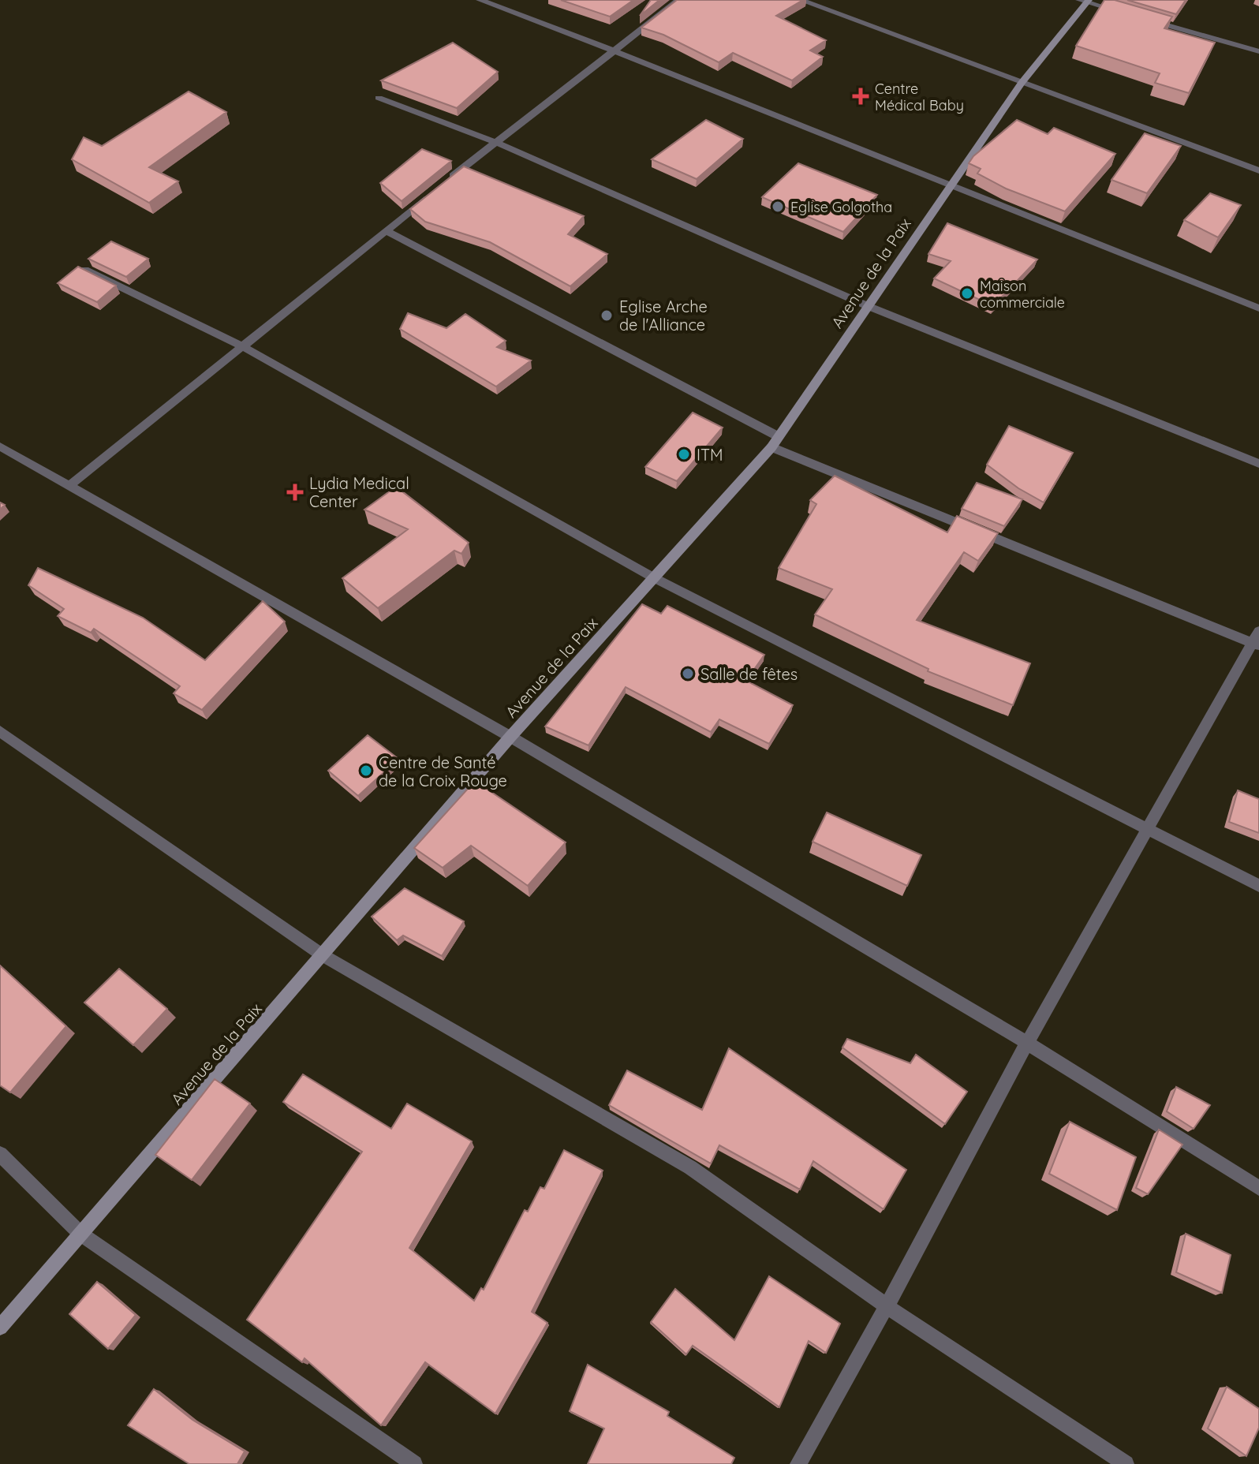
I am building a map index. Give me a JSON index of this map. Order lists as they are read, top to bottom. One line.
{"streets":{"street":["Avenue de la Paix"]},"places":{"health":["Centre Médical Baby","Lydia Medical Center"],"other":["Eglise Golgotha","Maison commerciale","Eglise Arche de l'Alliance","ITM","Salle de fêtes","Centre de Santé de la Croix Rouge"]}}
